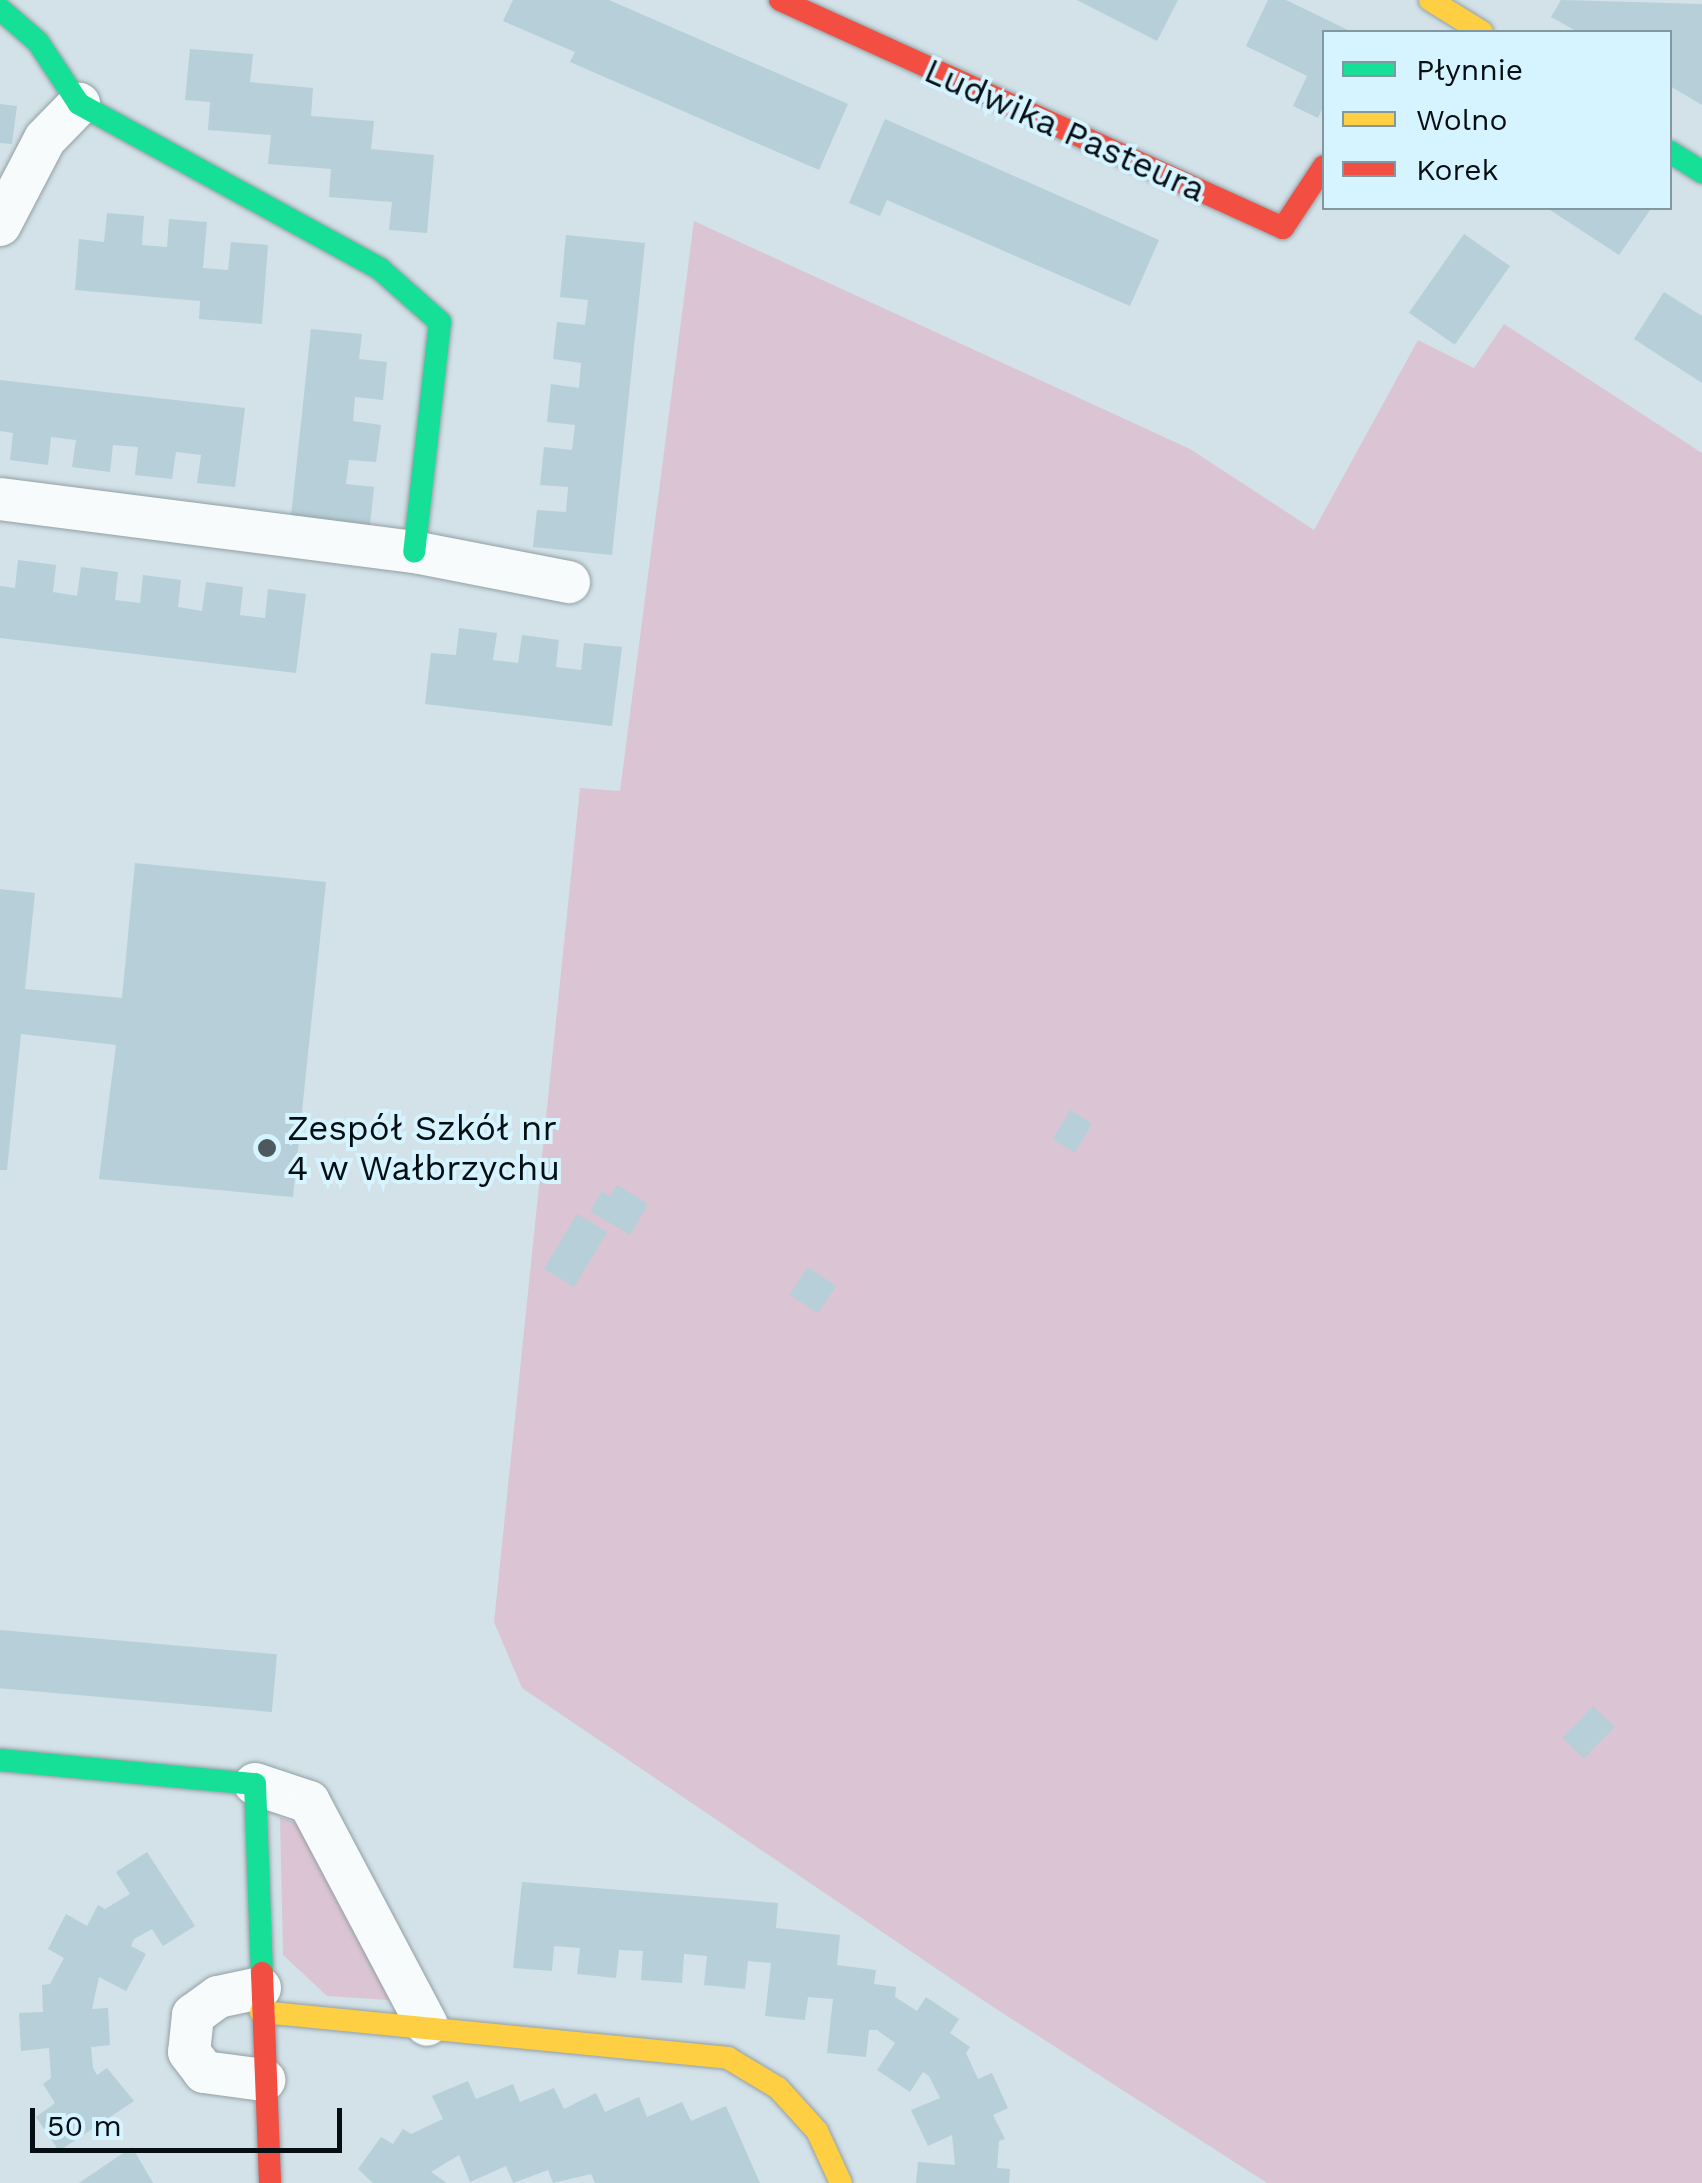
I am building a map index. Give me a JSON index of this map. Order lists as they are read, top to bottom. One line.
{"streets":{"street":["Ludwika Pasteura"]},"places":["Zespół Szkół nr 4 w Wałbrzychu"],"legend":["Płynnie","Wolno","Korek"],"scale_bar":"50 m"}
